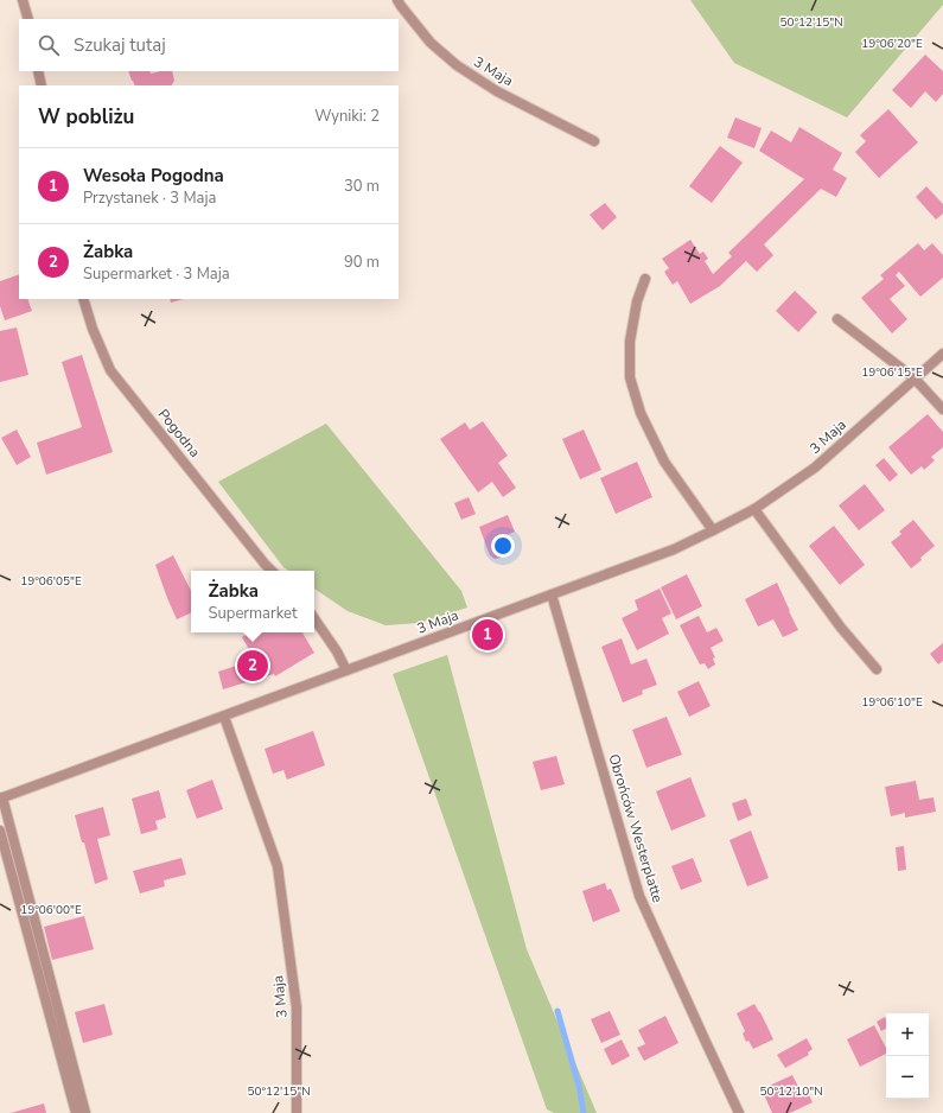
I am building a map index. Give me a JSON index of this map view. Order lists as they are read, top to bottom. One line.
{"streets":{"street":["3 Maja","Pogodna","Obrońców Westerplatte"]},"crossings":[["3 Maja","Obrońców Westerplatte"]],"page":{"search":"Szukaj tutaj","heading":["W pobliżu","Wyniki: 2"],"list":[{"mark":"1","name":"Wesoła Pogodna","note":"Przystanek · 3 Maja","value":"30 m"},{"mark":"2","name":"Żabka","note":"Supermarket · 3 Maja","value":"90 m"}],"popup":["Żabka","Supermarket"],"pins":["1","2"],"map_buttons":["+","−"]},"coordinates":["50°12'15\"N","19°06'20\"E","19°06'15\"E","19°06'05\"E","19°06'10\"E","19°06'00\"E","50°12'10\"N"]}
